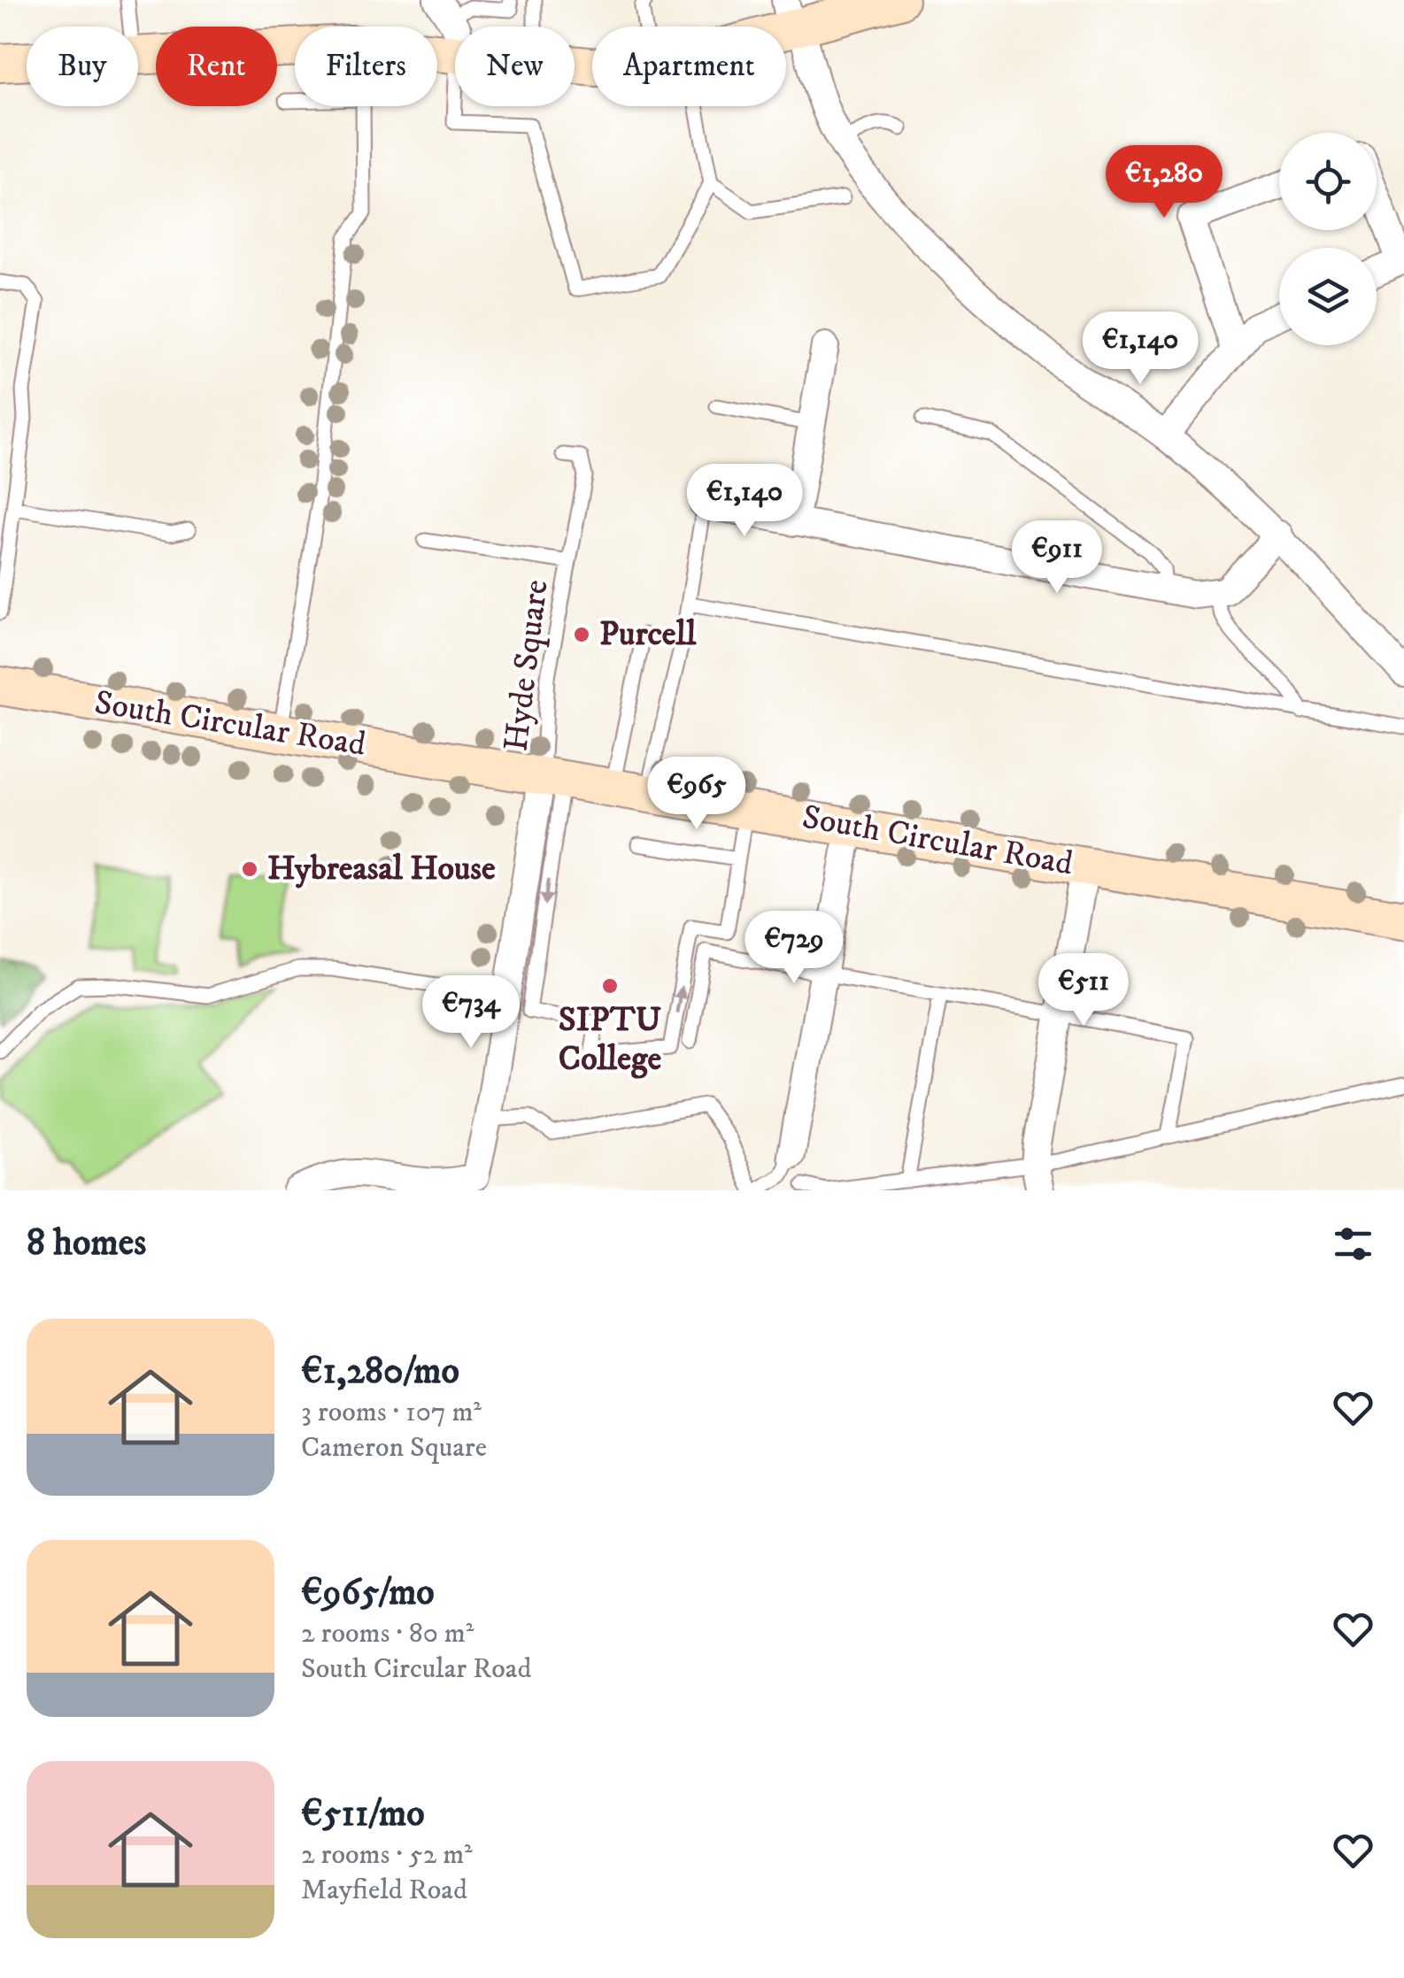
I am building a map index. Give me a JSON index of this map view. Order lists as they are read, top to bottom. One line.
{"streets":{"main road":["South Circular Road"],"lane":["Hyde Square"]},"crossings":[["Hyde Square","South Circular Road"]],"places":["Purcell","Hybreasal House","SIPTU College"],"page":{"chip":["Buy","Rent","Filters","New","Apartment"],"price":["€1,280","€1,140","€1,140","€911","€965","€729","€511","€734"],"heading":"8 homes","list":[{"name":"€1,280/mo","note":"3 rooms · 107 m² · Cameron Square"},{"name":"€965/mo","note":"2 rooms · 80 m² · South Circular Road"},{"name":"€511/mo","note":"2 rooms · 52 m² · Mayfield Road"}]}}
